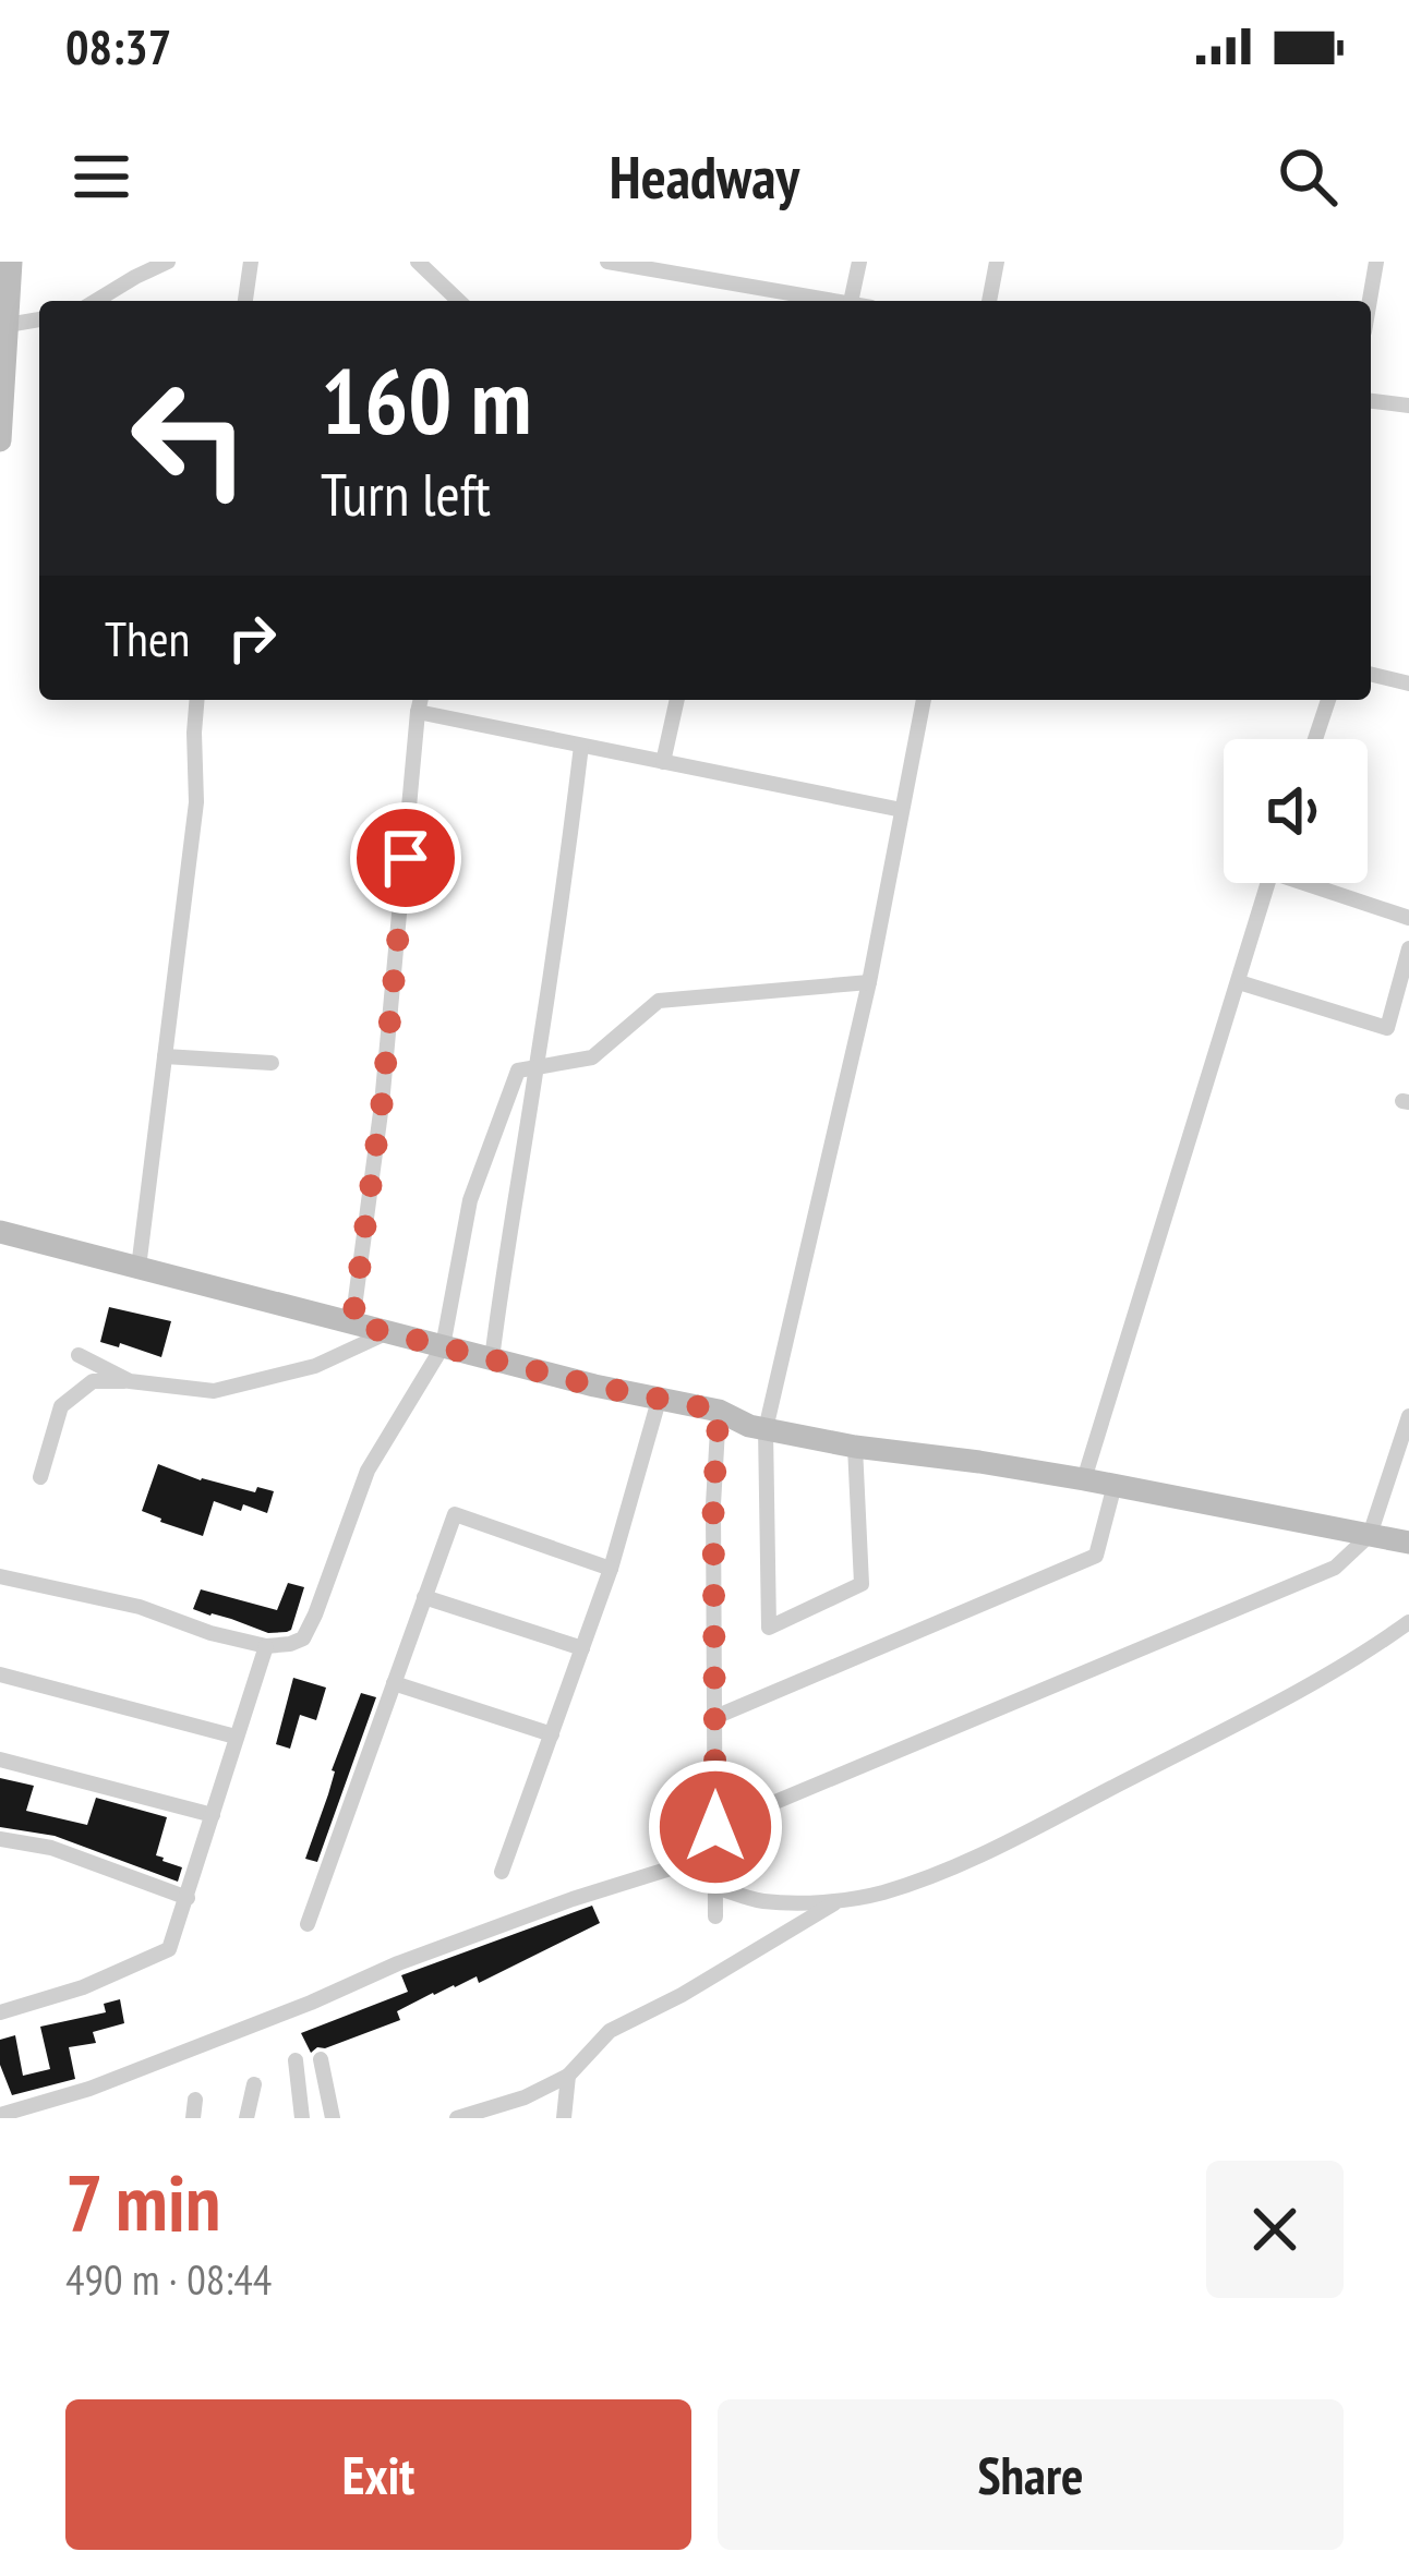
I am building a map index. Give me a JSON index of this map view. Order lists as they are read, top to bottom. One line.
{"page":{"status":"08:37","header":"Headway","turn":["160 m","Turn left"],"then":"Then","heading":["7 min","490 m · 08:44"],"buttons":["Exit","Share"]}}
